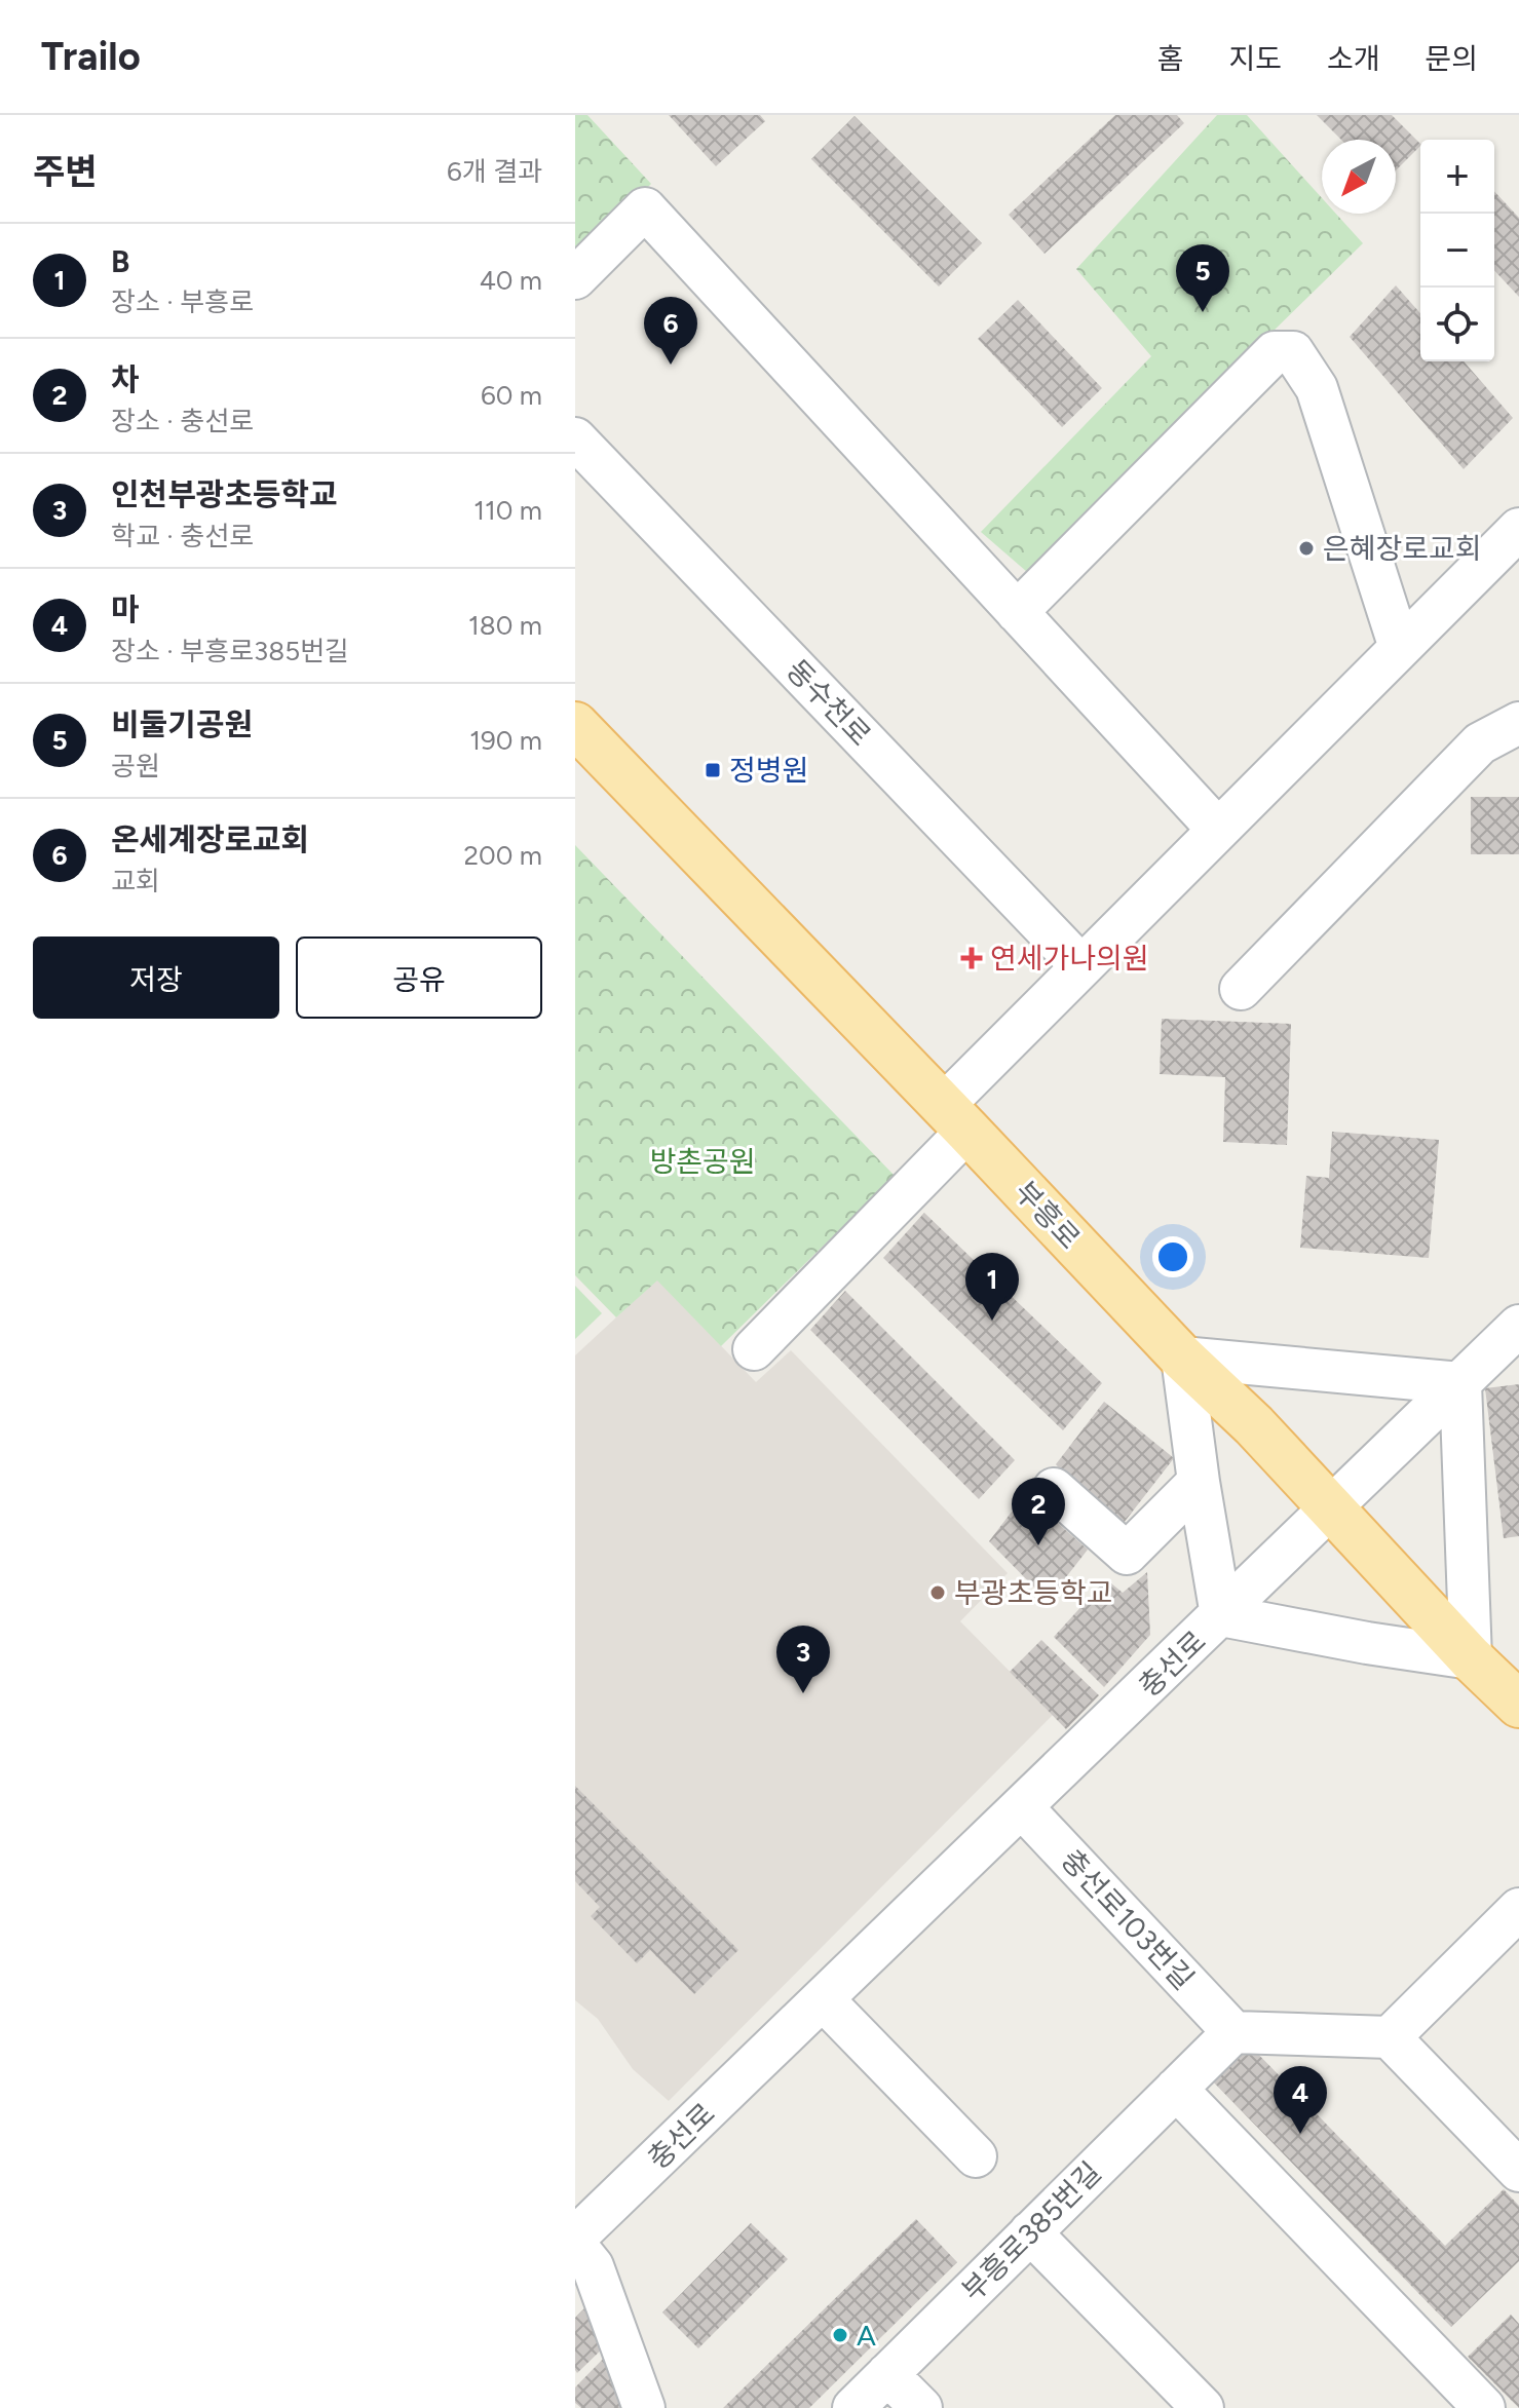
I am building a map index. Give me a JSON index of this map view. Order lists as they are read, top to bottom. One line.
{"streets":{"main road":["부흥로"],"street":["동수천로","충선로","충선로103번길","부흥로385번길"]},"crossings":[["부흥로","충선로"],["충선로","충선로103번길"],["충선로103번길","부흥로385번길"]],"parks":["방촌공원"],"places":{"other":["은혜장로교회","부광초등학교","A"],"transit":["정병원"],"health":["연세가나의원"]},"north":"bottom left","page":{"header":"Trailo","nav":["홈","지도","소개","문의"],"heading":["주변","6개 결과"],"map_buttons":["+","−"],"list":[{"mark":"1","name":"B","note":"장소 · 부흥로","value":"40 m"},{"mark":"2","name":"차","note":"장소 · 충선로","value":"60 m"},{"mark":"3","name":"인천부광초등학교","note":"학교 · 충선로","value":"110 m"},{"mark":"4","name":"마","note":"장소 · 부흥로385번길","value":"180 m"},{"mark":"5","name":"비둘기공원","note":"공원","value":"190 m"},{"mark":"6","name":"온세계장로교회","note":"교회","value":"200 m"}],"pins":["5","6","1","2","3","4"],"buttons":["저장","공유"]}}
